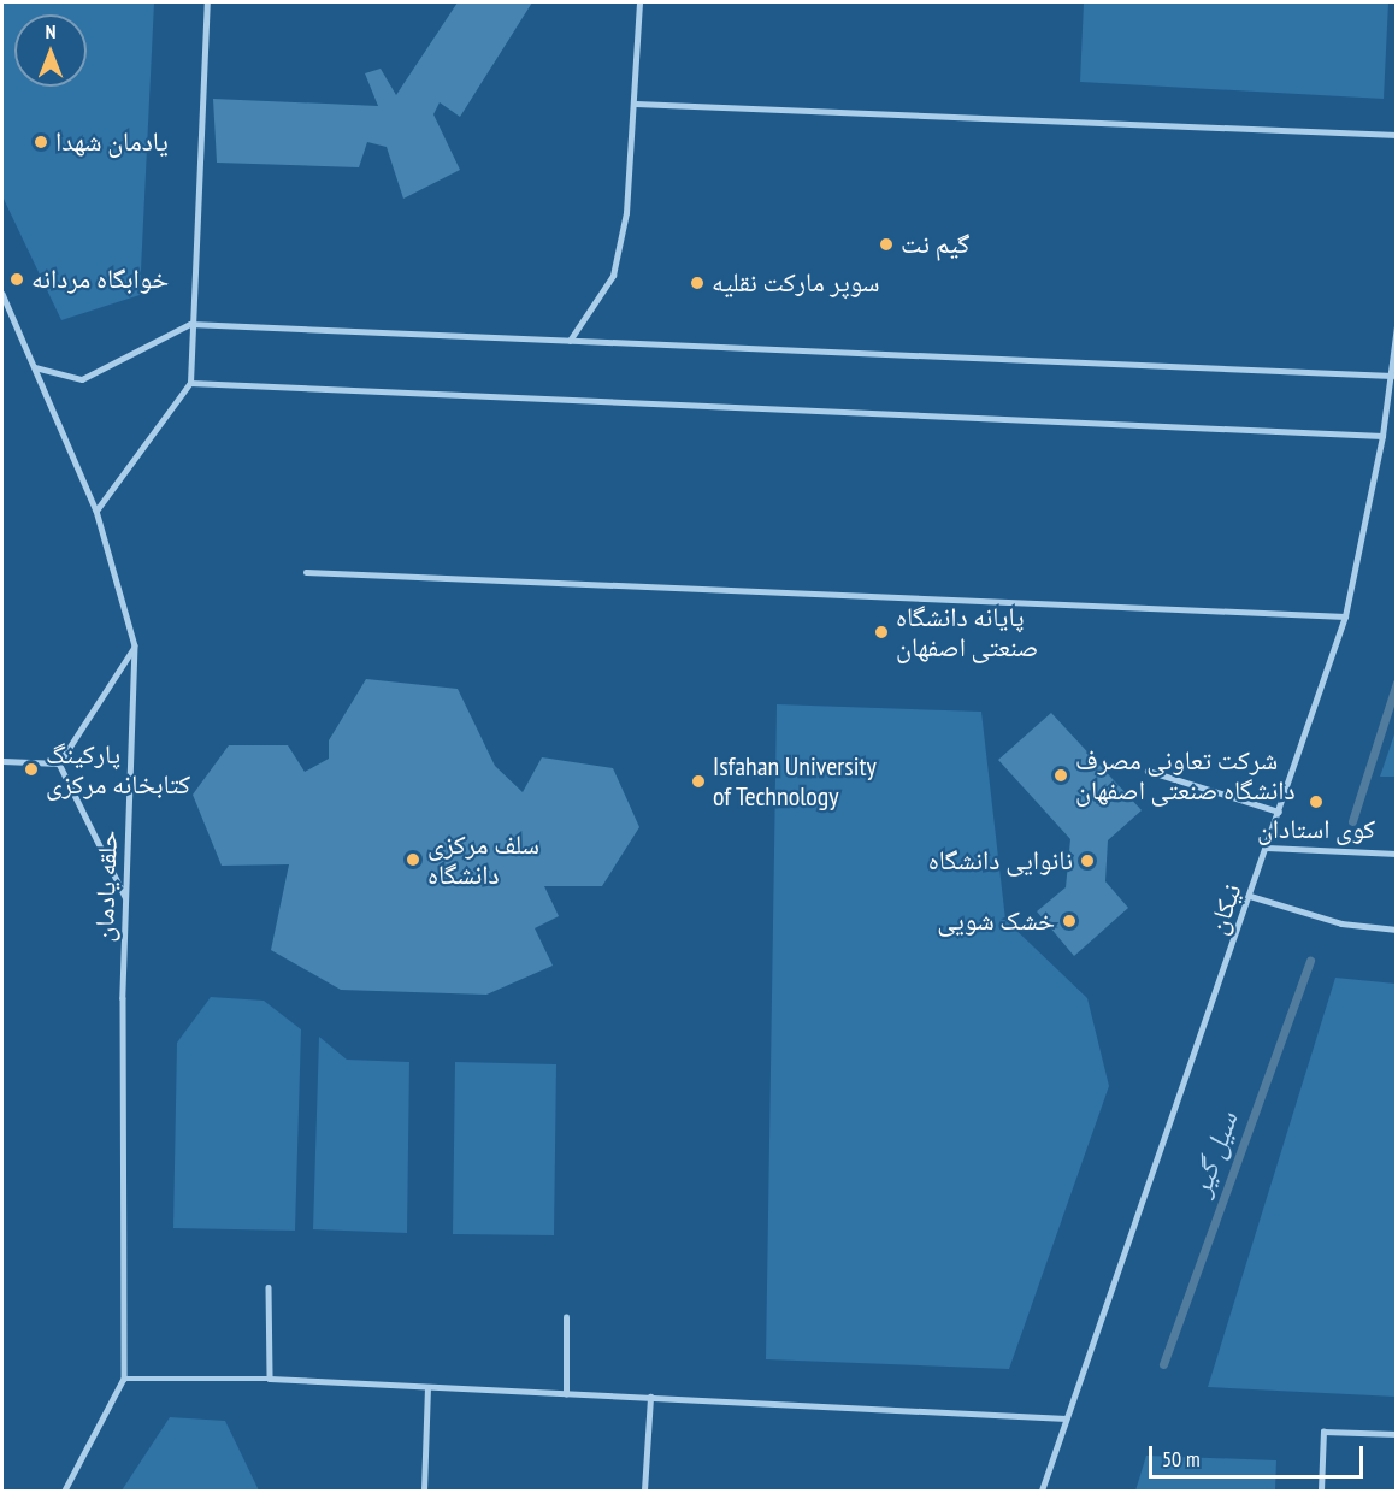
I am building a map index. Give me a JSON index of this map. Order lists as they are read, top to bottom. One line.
{"streets":{"lane":["حلقه یادمان","نیکان"]},"water":["سیل گیر"],"places":["یادمان شهدا","گیم نت","خوابگاه مردانه","سوپر مارکت نقلیه","پایانه دانشگاه صنعتی اصفهان","پارکینگ کتابخانه مرکزی","شرکت تعاونی مصرف دانشگاه صنعتی اصفهان","Isfahan University of Technology","کوی استادان","سلف مرکزی دانشگاه","نانوایی دانشگاه","خشک شویی"],"scale_bar":"50 m","north":"top"}
